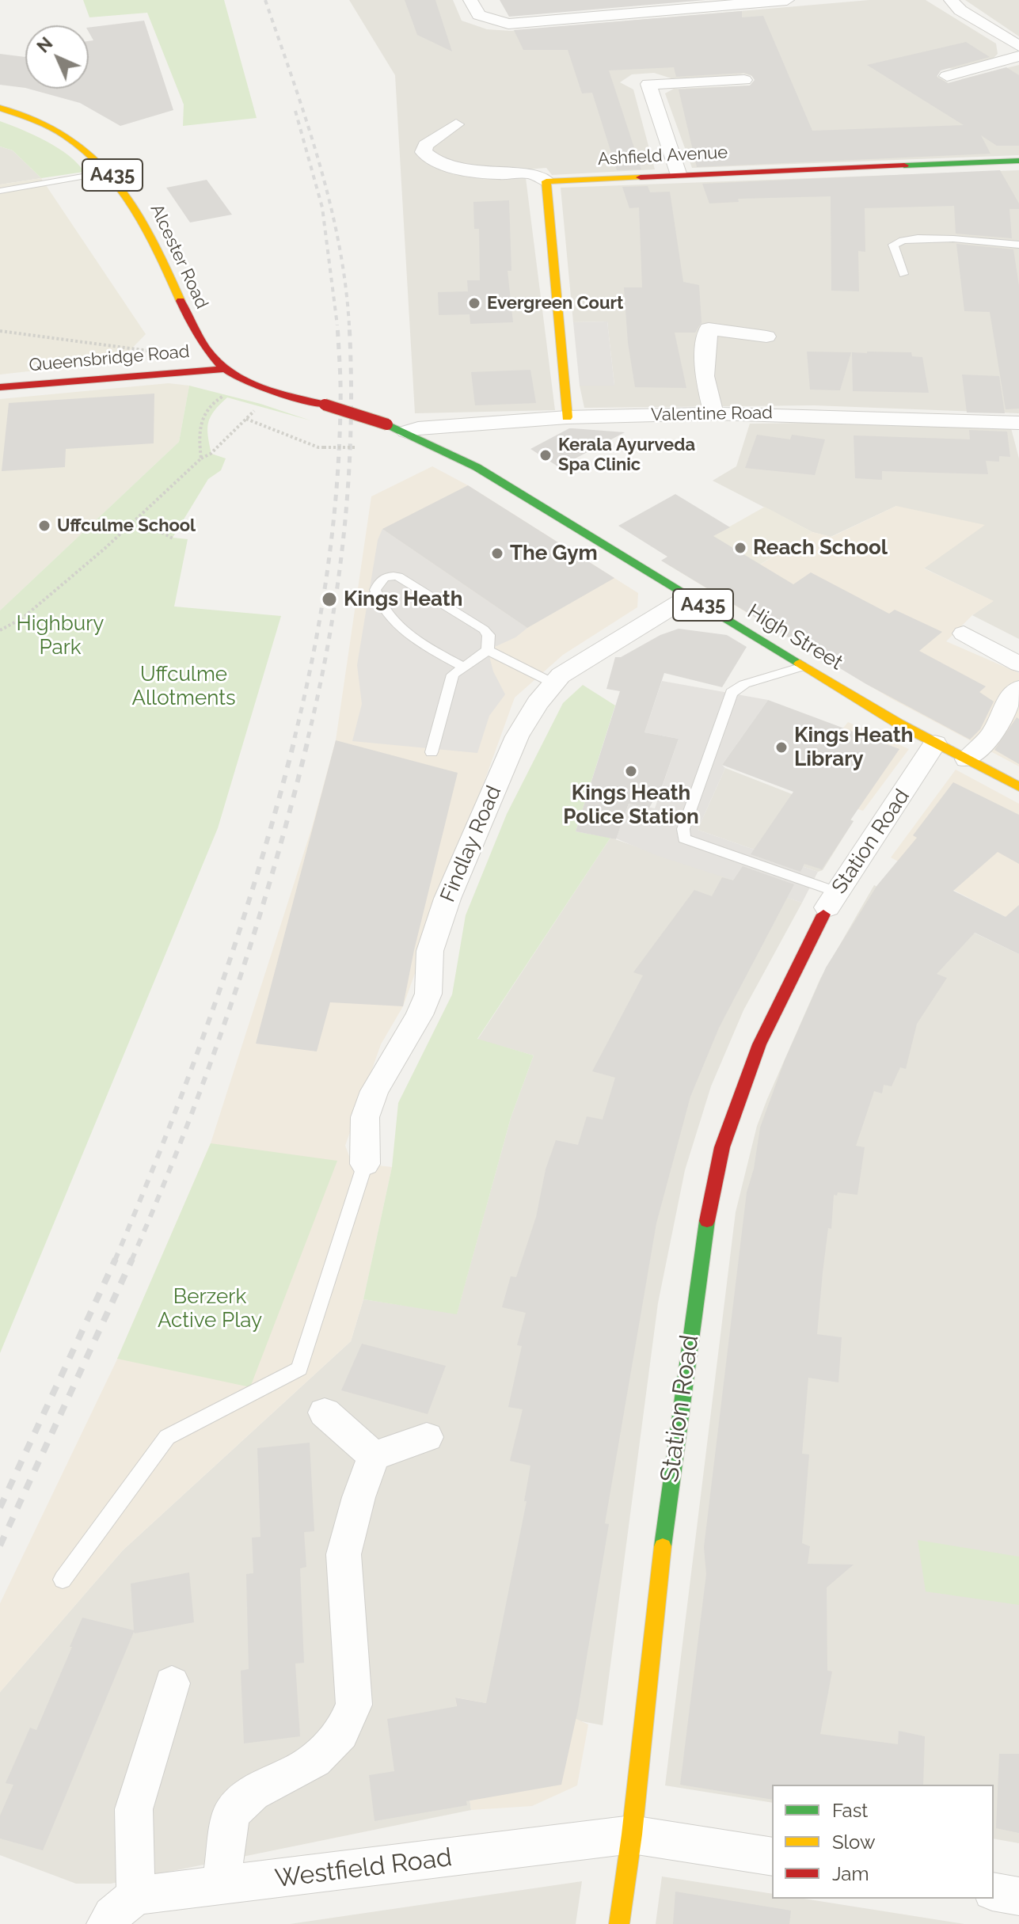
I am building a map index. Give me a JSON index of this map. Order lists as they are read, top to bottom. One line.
{"streets":{"main road":["Ashfield Avenue","A435","Alcester Road","Queensbridge Road","High Street","Station Road"],"street":["Valentine Road","Findlay Road","Westfield Road"]},"crossings":[["A435","Alcester Road"],["A435","Queensbridge Road"],["A435","Valentine Road"],["A435","High Street"],["Alcester Road","Queensbridge Road"],["Valentine Road","High Street"],["High Street","Station Road"],["High Street","Findlay Road"],["Station Road","Westfield Road"]],"parks":["Highbury Park","Uffculme Allotments","Berzerk Active Play"],"places":["Evergreen Court","Kerala Ayurveda Spa Clinic","Uffculme School","Reach School","The Gym","Kings Heath","Kings Heath Library","Kings Heath Police Station"],"legend":["Fast","Slow","Jam"],"north":"top left"}
